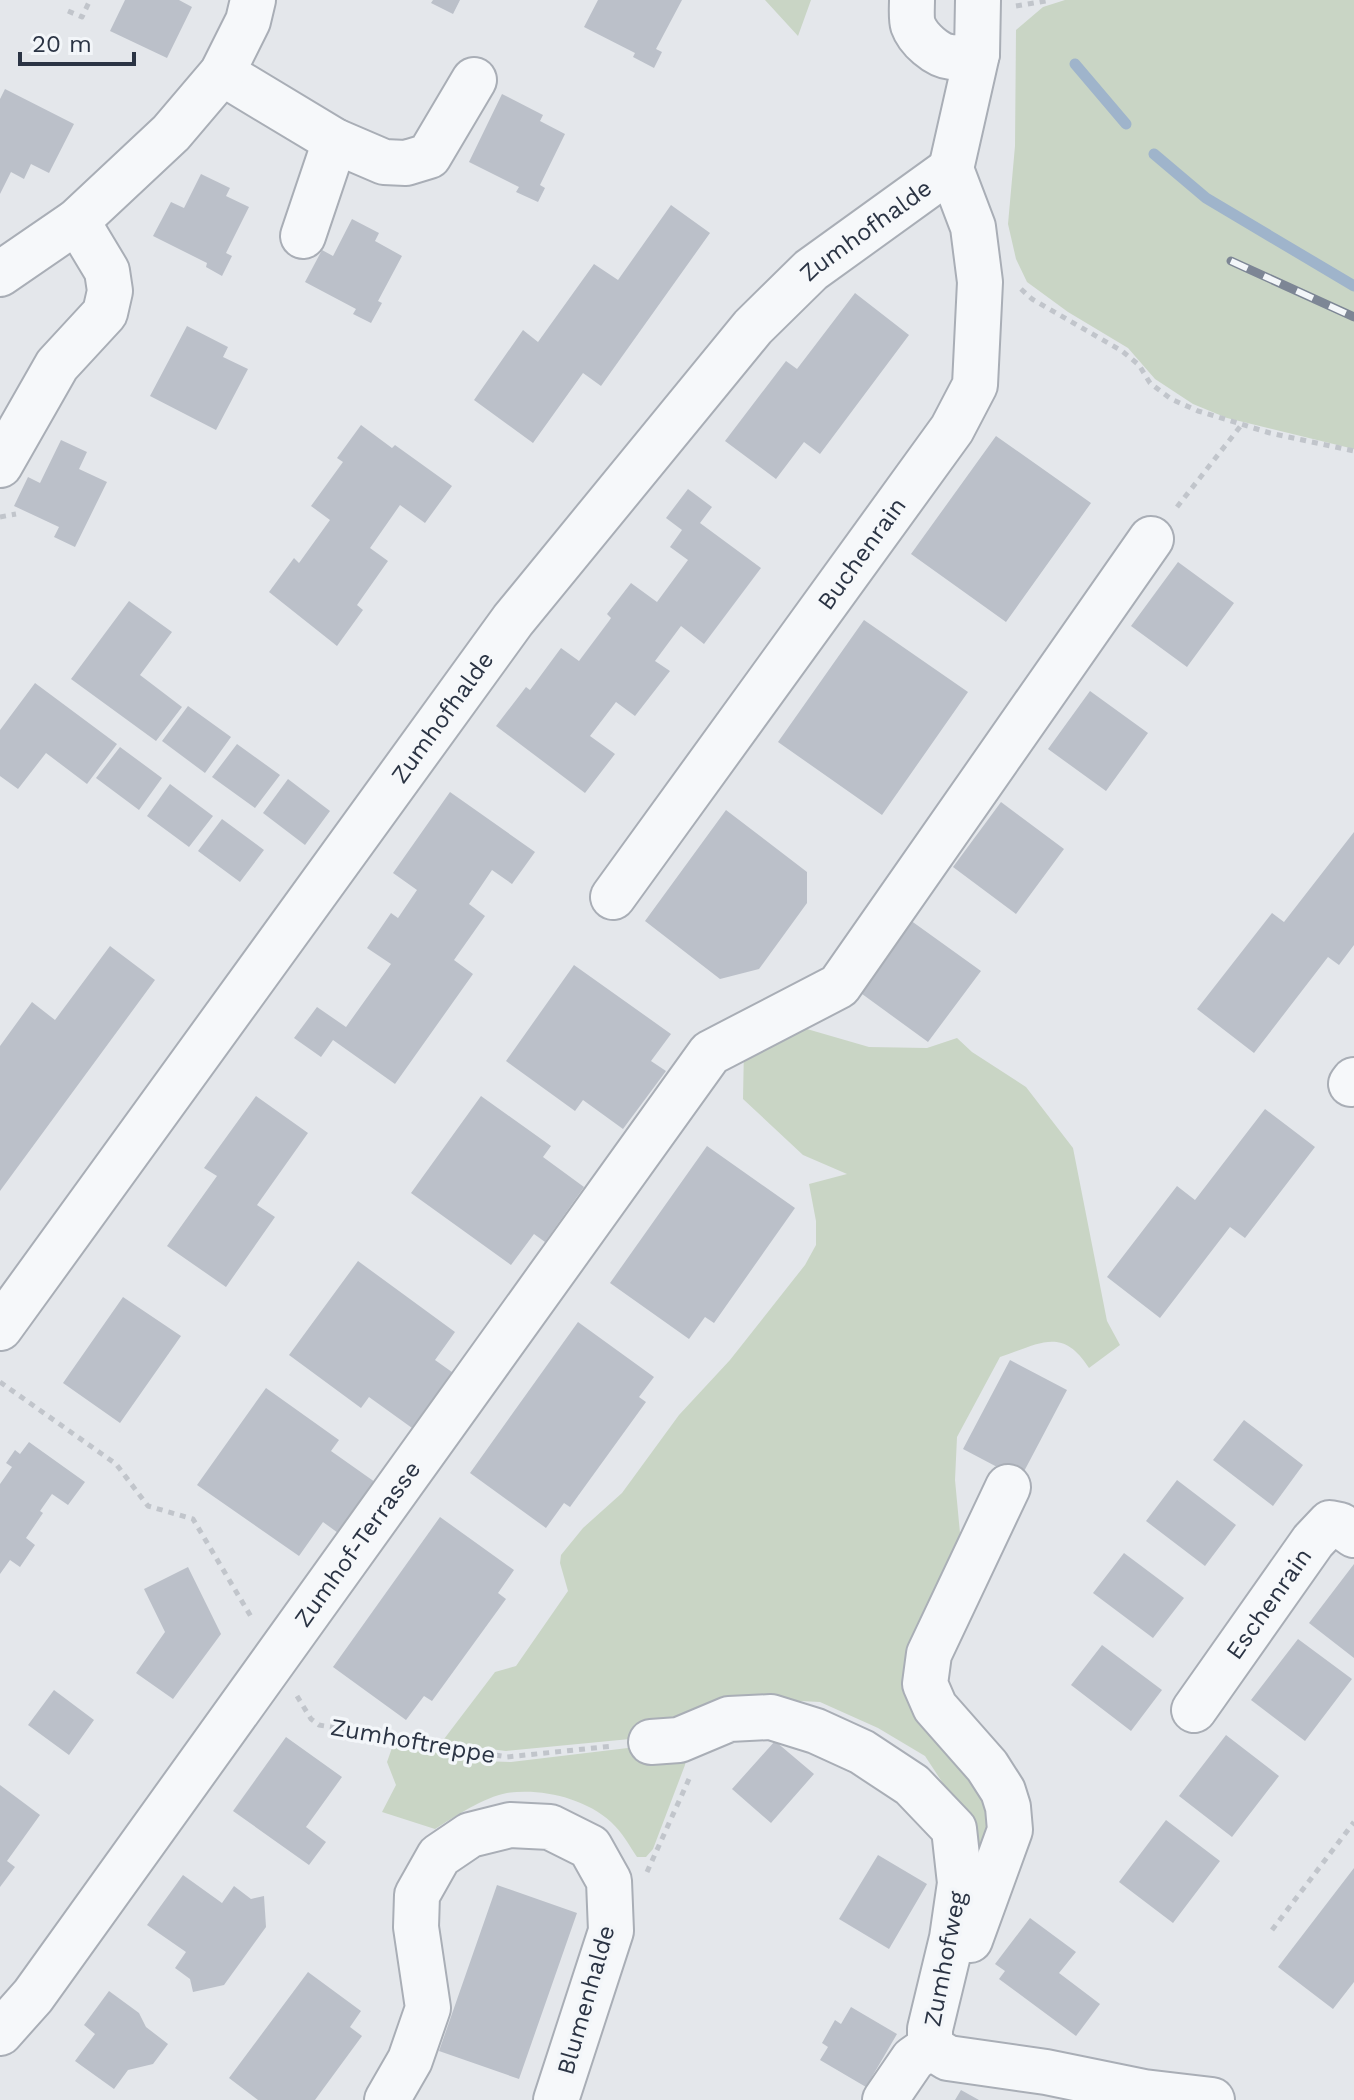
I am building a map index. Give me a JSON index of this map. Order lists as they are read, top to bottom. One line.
{"streets":{"street":["Zumhofhalde","Buchenrain","Zumhof-Terrasse","Eschenrain","Zumhofweg","Blumenhalde"],"path":["Zumhoftreppe"]},"crossings":[["Zumhofhalde","Buchenrain"],["Zumhoftreppe","Zumhofweg"]],"scale_bar":"20 m"}
